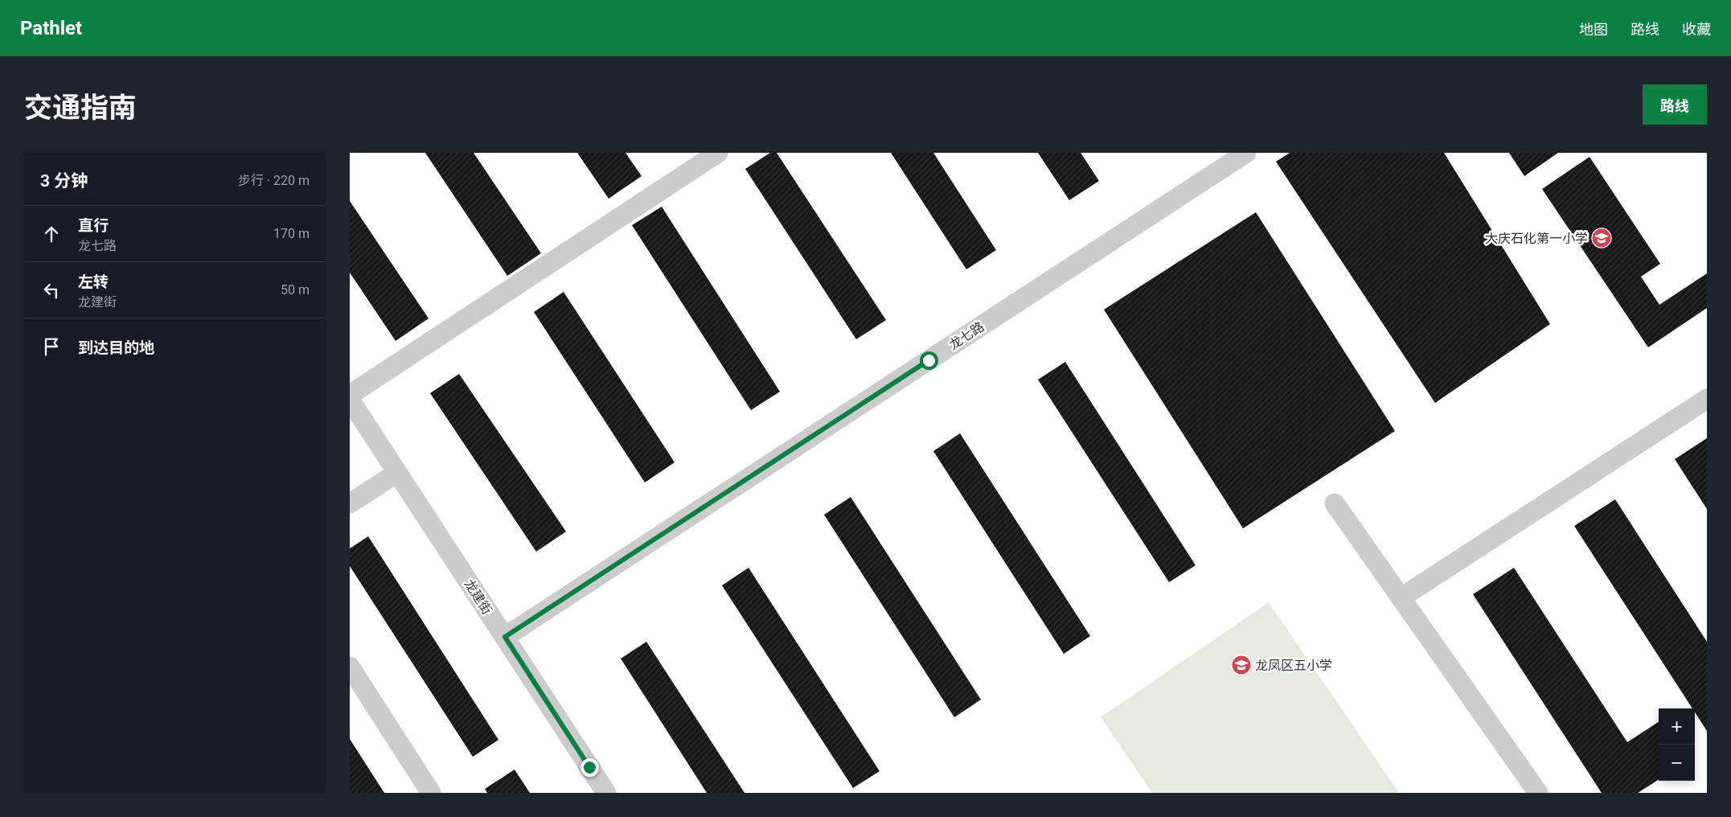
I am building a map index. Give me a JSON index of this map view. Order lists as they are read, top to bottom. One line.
{"streets":{"street":["龙七路","龙建街"]},"crossings":[["龙七路","龙建街"]],"places":{"school or university":["大庆石化第一小学","龙凤区五小学"]},"page":{"header":"Pathlet","nav":["地图","路线","收藏"],"title":"交通指南","buttons":"路线","heading":["3 分钟","步行 · 220 m"],"list":[["直行","龙七路","170 m"],["左转","龙建街","50 m"],"到达目的地"],"map_buttons":["+","−"]}}
